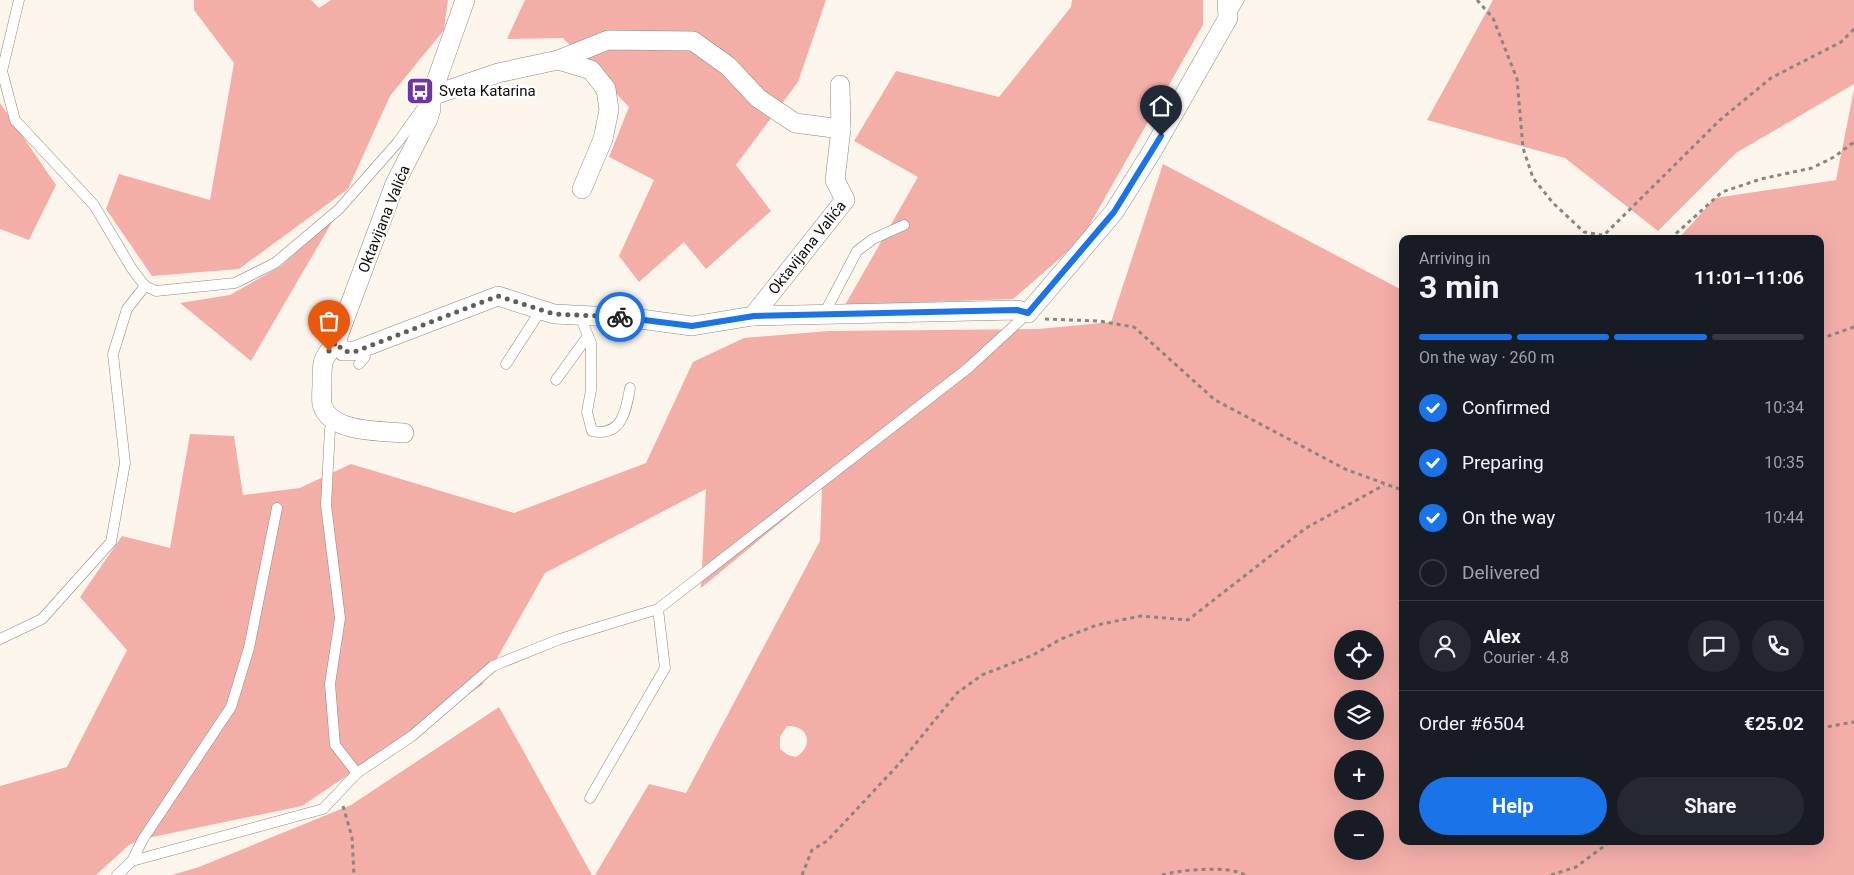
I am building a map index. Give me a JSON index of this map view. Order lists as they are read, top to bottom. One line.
{"streets":{"street":["Oktavijana Valića"]},"places":{"bus stop":["Sveta Katarina"]},"page":{"heading":["3 min","Arriving in","11:01–11:06"],"panel":["Alex","Courier · 4.8","Order #6504","€25.02"],"bar":"On the way · 260 m","list":[["Confirmed","10:34"],["Preparing","10:35"],["On the way","10:44"],"Delivered"],"map_buttons":["+","−"],"buttons":["Help","Share"]}}
